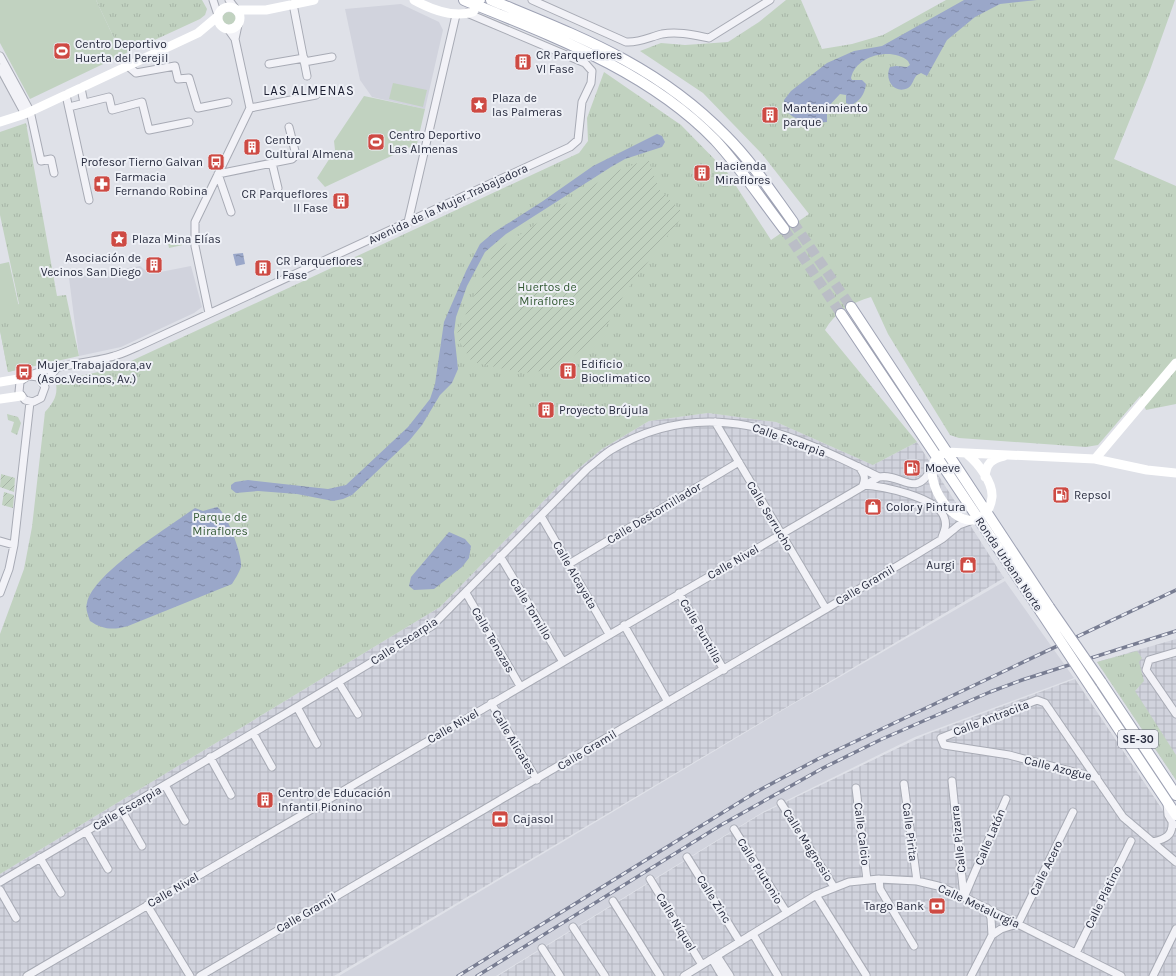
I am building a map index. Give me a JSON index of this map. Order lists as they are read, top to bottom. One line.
{"streets":{"main road":["Ronda Urbana Norte","SE-30"],"street":["Avenida de la Mujer Trabajadora","Calle Escarpia","Calle Destornillador","Calle Serrucho","Calle Nivel","Calle Alcayata","Calle Gramil","Calle Tornillo","Calle Puntilla","Calle Tenazas","Calle Antracita","Calle Alicates","Calle Azogue","Calle Pirita","Calle Calcio","Calle Latón","Calle Pizarra","Calle Magnesio","Calle Acero","Calle Plutonio","Calle Platino","Calle Zinc","Calle Metalurgia","Calle Níquel"]},"crossings":[["Calle Escarpia","Calle Serrucho"],["Calle Escarpia","Calle Nivel"],["Calle Escarpia","Calle Alcayata"],["Calle Escarpia","Calle Tornillo"],["Calle Escarpia","Calle Tenazas"],["Calle Destornillador","Calle Serrucho"],["Calle Destornillador","Calle Alcayata"],["Calle Serrucho","Calle Nivel"],["Calle Serrucho","Calle Gramil"],["Calle Nivel","Calle Alcayata"],["Calle Nivel","Calle Tornillo"],["Calle Nivel","Calle Puntilla"],["Calle Nivel","Calle Tenazas"],["Calle Nivel","Calle Alicates"],["Ronda Urbana Norte","Calle Gramil"],["Calle Gramil","Calle Puntilla"],["Calle Gramil","Calle Alicates"],["Calle Antracita","Calle Azogue"],["Calle Pirita","Calle Metalurgia"],["Calle Calcio","Calle Metalurgia"],["Calle Latón","Calle Pizarra"],["Calle Latón","Calle Metalurgia"],["Calle Pizarra","Calle Metalurgia"],["Calle Magnesio","Calle Metalurgia"],["Calle Acero","Calle Metalurgia"],["Calle Plutonio","Calle Metalurgia"],["Calle Platino","Calle Metalurgia"],["Calle Zinc","Calle Metalurgia"],["Calle Metalurgia","Calle Níquel"]],"districts":["LAS ALMENAS"],"parks":["Huertos de Miraflores","Parque de Miraflores"],"places":{"sports":["Centro Deportivo Huerta del Perejil","Centro Deportivo Las Almenas"],"building":["CR Parqueflores VI Fase","Mantenimiento parque","Centro Cultural Almena","Hacienda Miraflores","CR Parqueflores II Fase","Asociación de Vecinos San Diego","CR Parqueflores I Fase","Edificio Bioclimatico","Proyecto Brújula","Centro de Educación Infantil Pionino"],"place":["Plaza de las Palmeras","Plaza Mina Elías"],"bus stop":["Profesor Tierno Galvan","Mujer Trabajadora,av (Asoc.Vecinos, Av.)"],"pharmacy":["Farmacia Fernando Robina"],"fuel station":["Moeve","Repsol"],"shop":["Color y Pintura","Aurgi"],"bank":["Cajasol","Targo Bank"]}}
